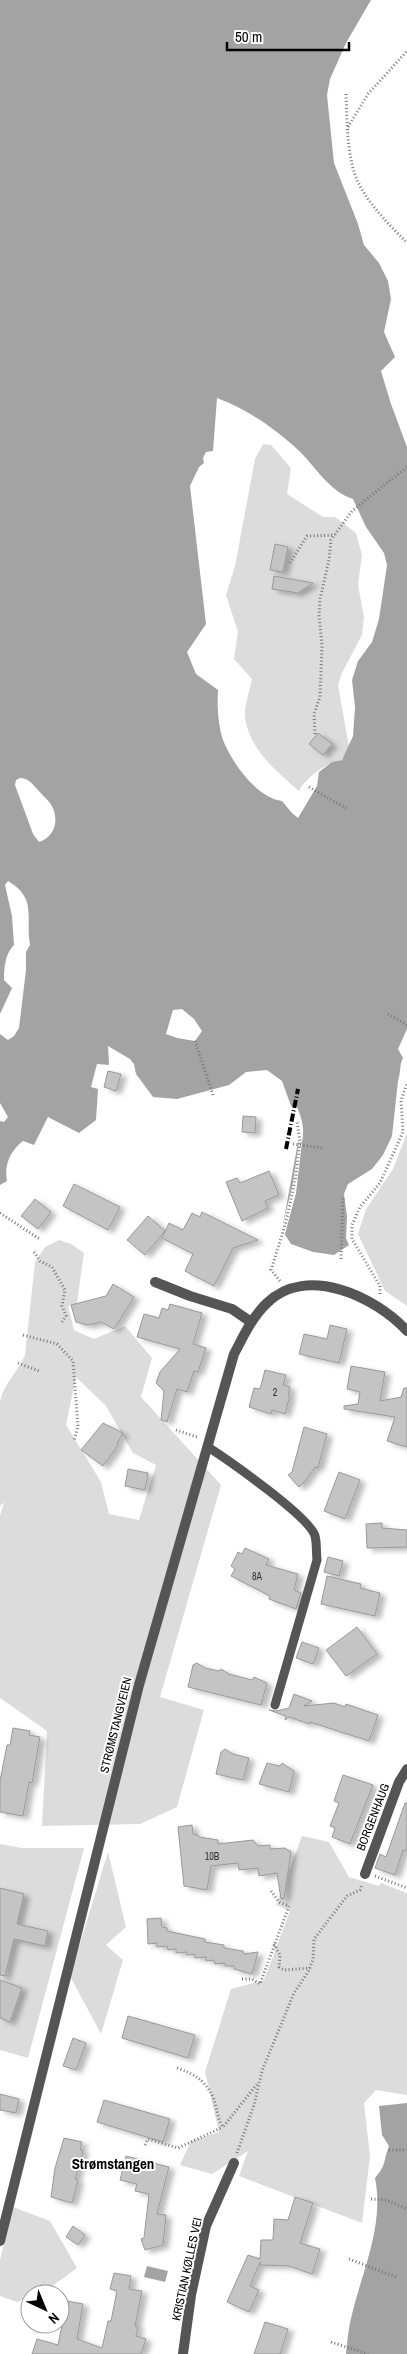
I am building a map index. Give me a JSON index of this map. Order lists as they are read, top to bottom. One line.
{"streets":{"street":["STRØMSTANGVEIEN","BORGENHAUG","KRISTIAN KØLLES VEI"]},"districts":["Strømstangen"],"house_numbers":["2","8A","10B"],"scale_bar":"50 m","north":"bottom right"}
